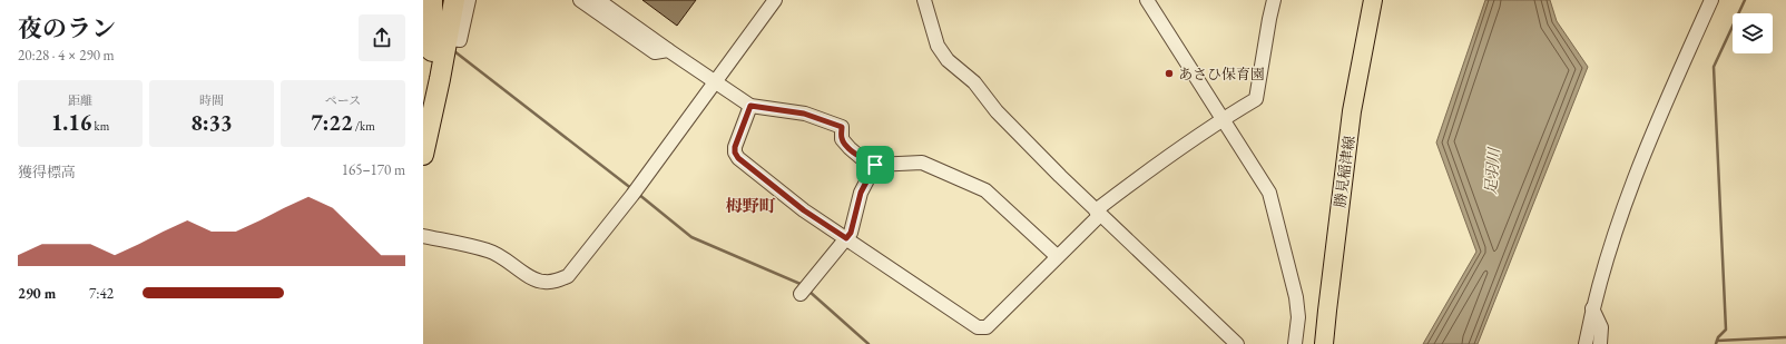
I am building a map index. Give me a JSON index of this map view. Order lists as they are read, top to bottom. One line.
{"streets":{"main road":["勝見稲津線"]},"districts":["栂野町"],"water":["足羽川"],"places":["あさひ保育園"],"page":{"heading":["夜のラン","20:28 · 4 × 290 m"],"stats":[["距離","1.16 km"],["時間","8:33"],["ペース","7:22 /km"]],"chart":["獲得標高","165–170 m"],"list":[{"name":"290 m","note":"7:42"}]}}
